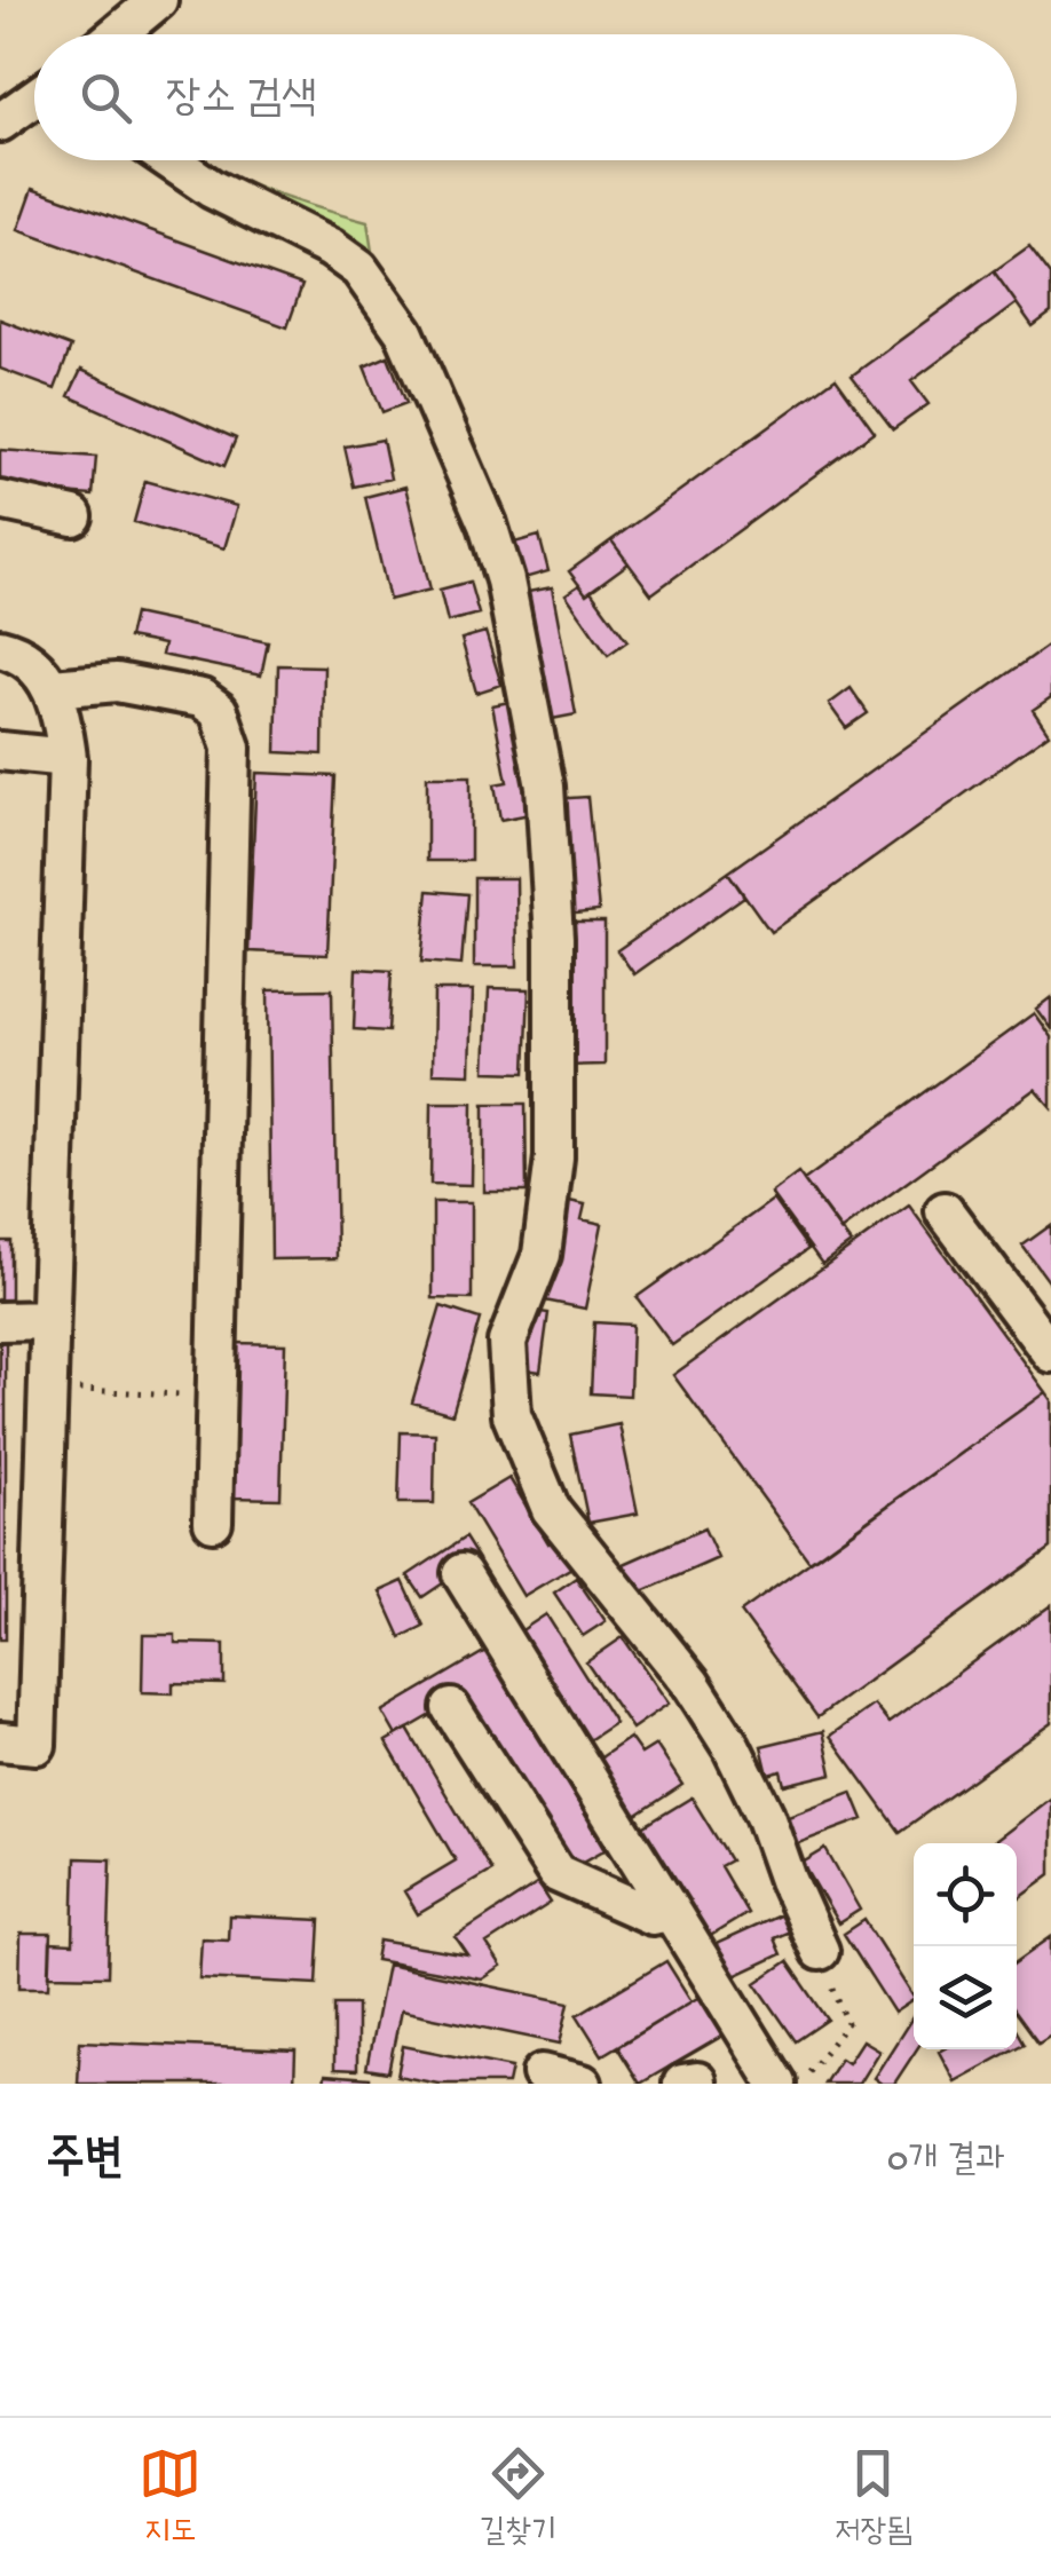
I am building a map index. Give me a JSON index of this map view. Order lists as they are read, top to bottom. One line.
{"page":{"search":"장소 검색","heading":["주변","0개 결과"],"nav":["지도","길찾기","저장됨"]}}
